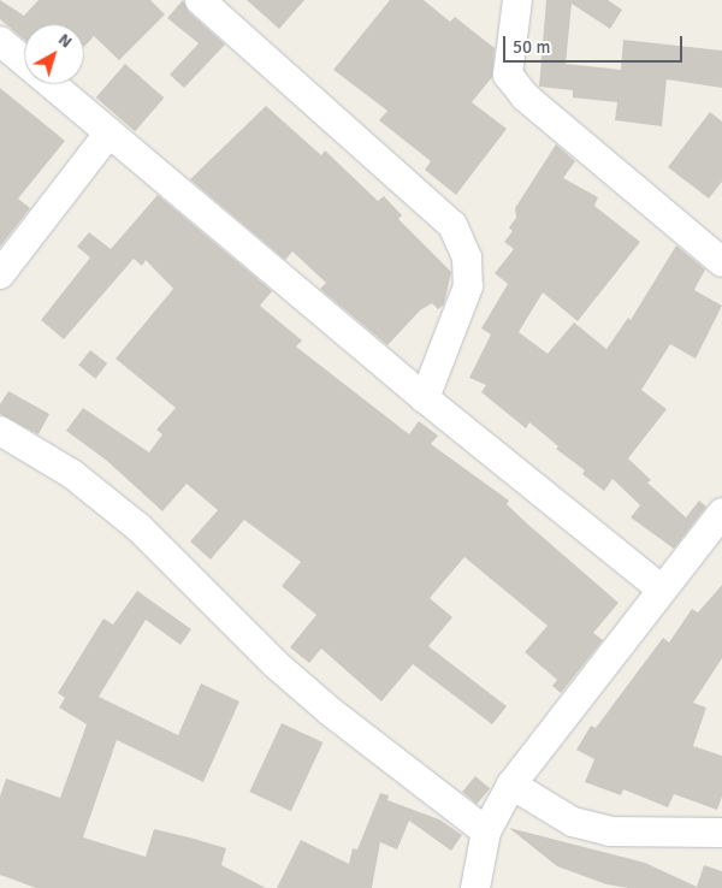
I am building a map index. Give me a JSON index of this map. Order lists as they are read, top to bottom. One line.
{"scale_bar":"50 m","north":"top right"}
